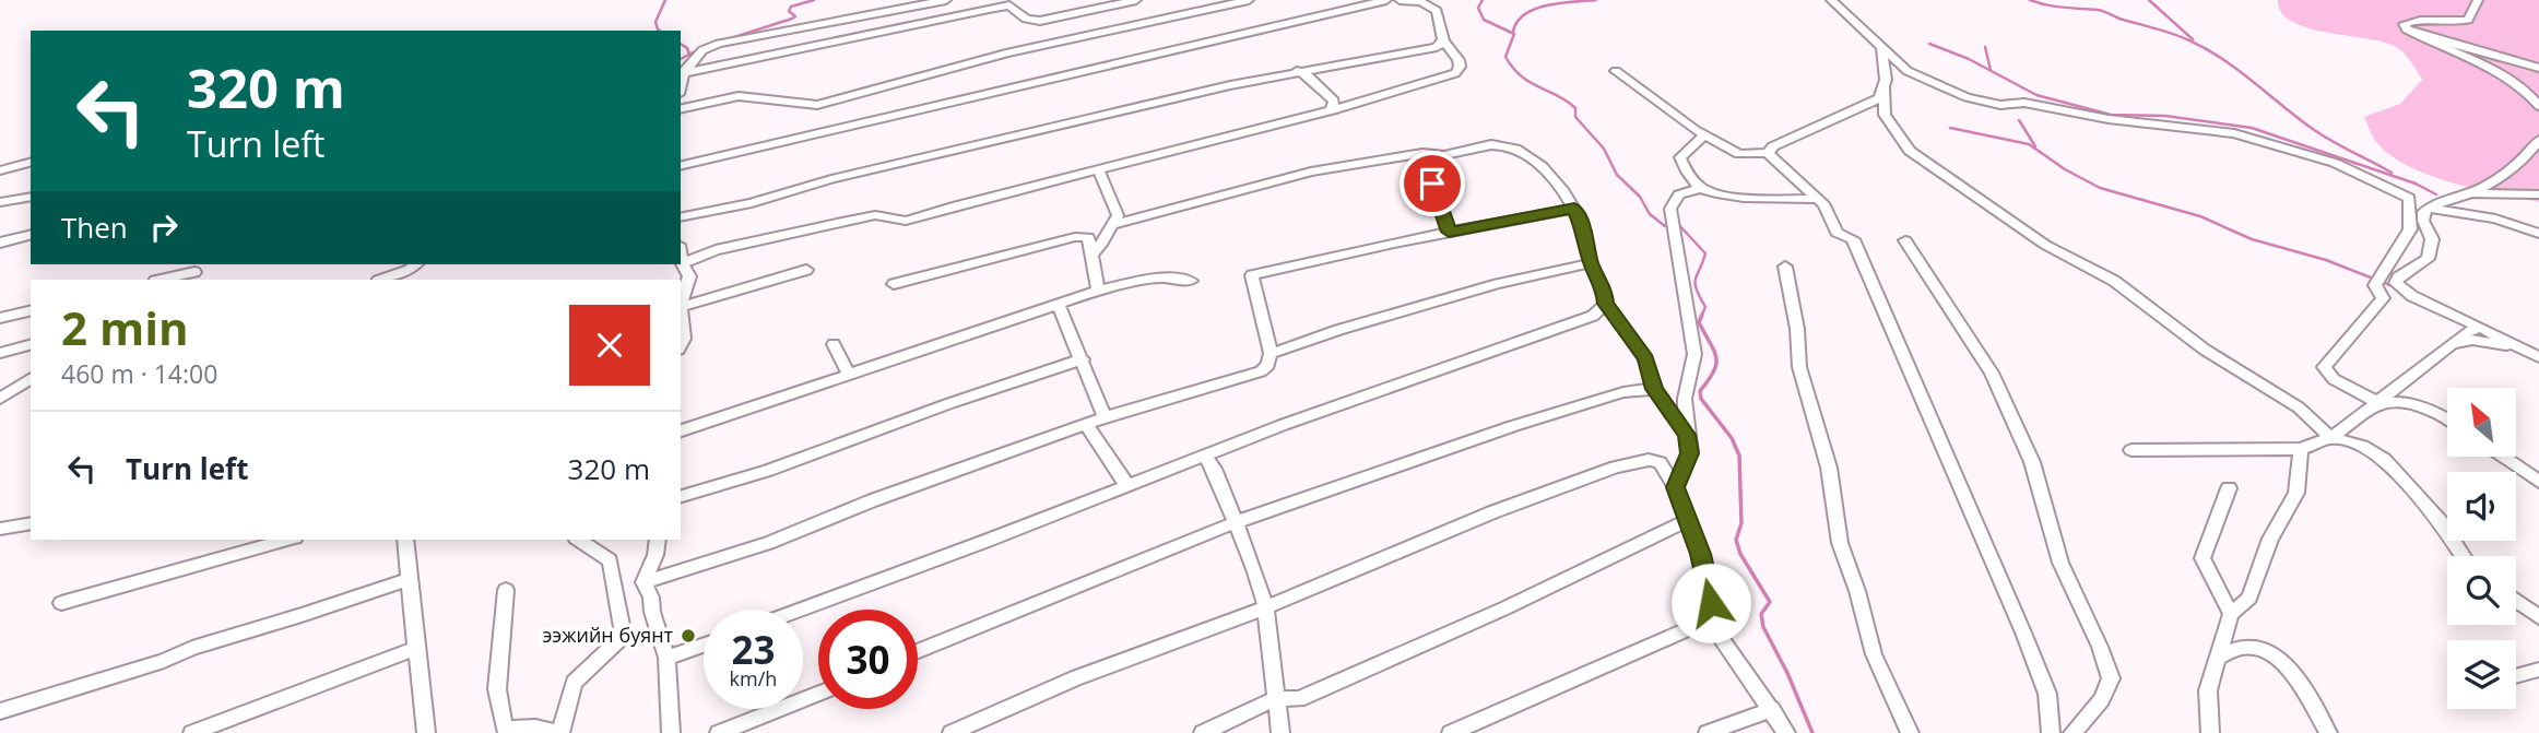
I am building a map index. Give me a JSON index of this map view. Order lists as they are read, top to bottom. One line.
{"places":["ээжийн буянт"],"north":"top left","page":{"turn":["320 m","Turn left"],"then":"Then","heading":["2 min","460 m · 14:00"],"list":[{"name":"Turn left","value":"320 m"}],"speed":"23 km/h","limit":"30"}}
